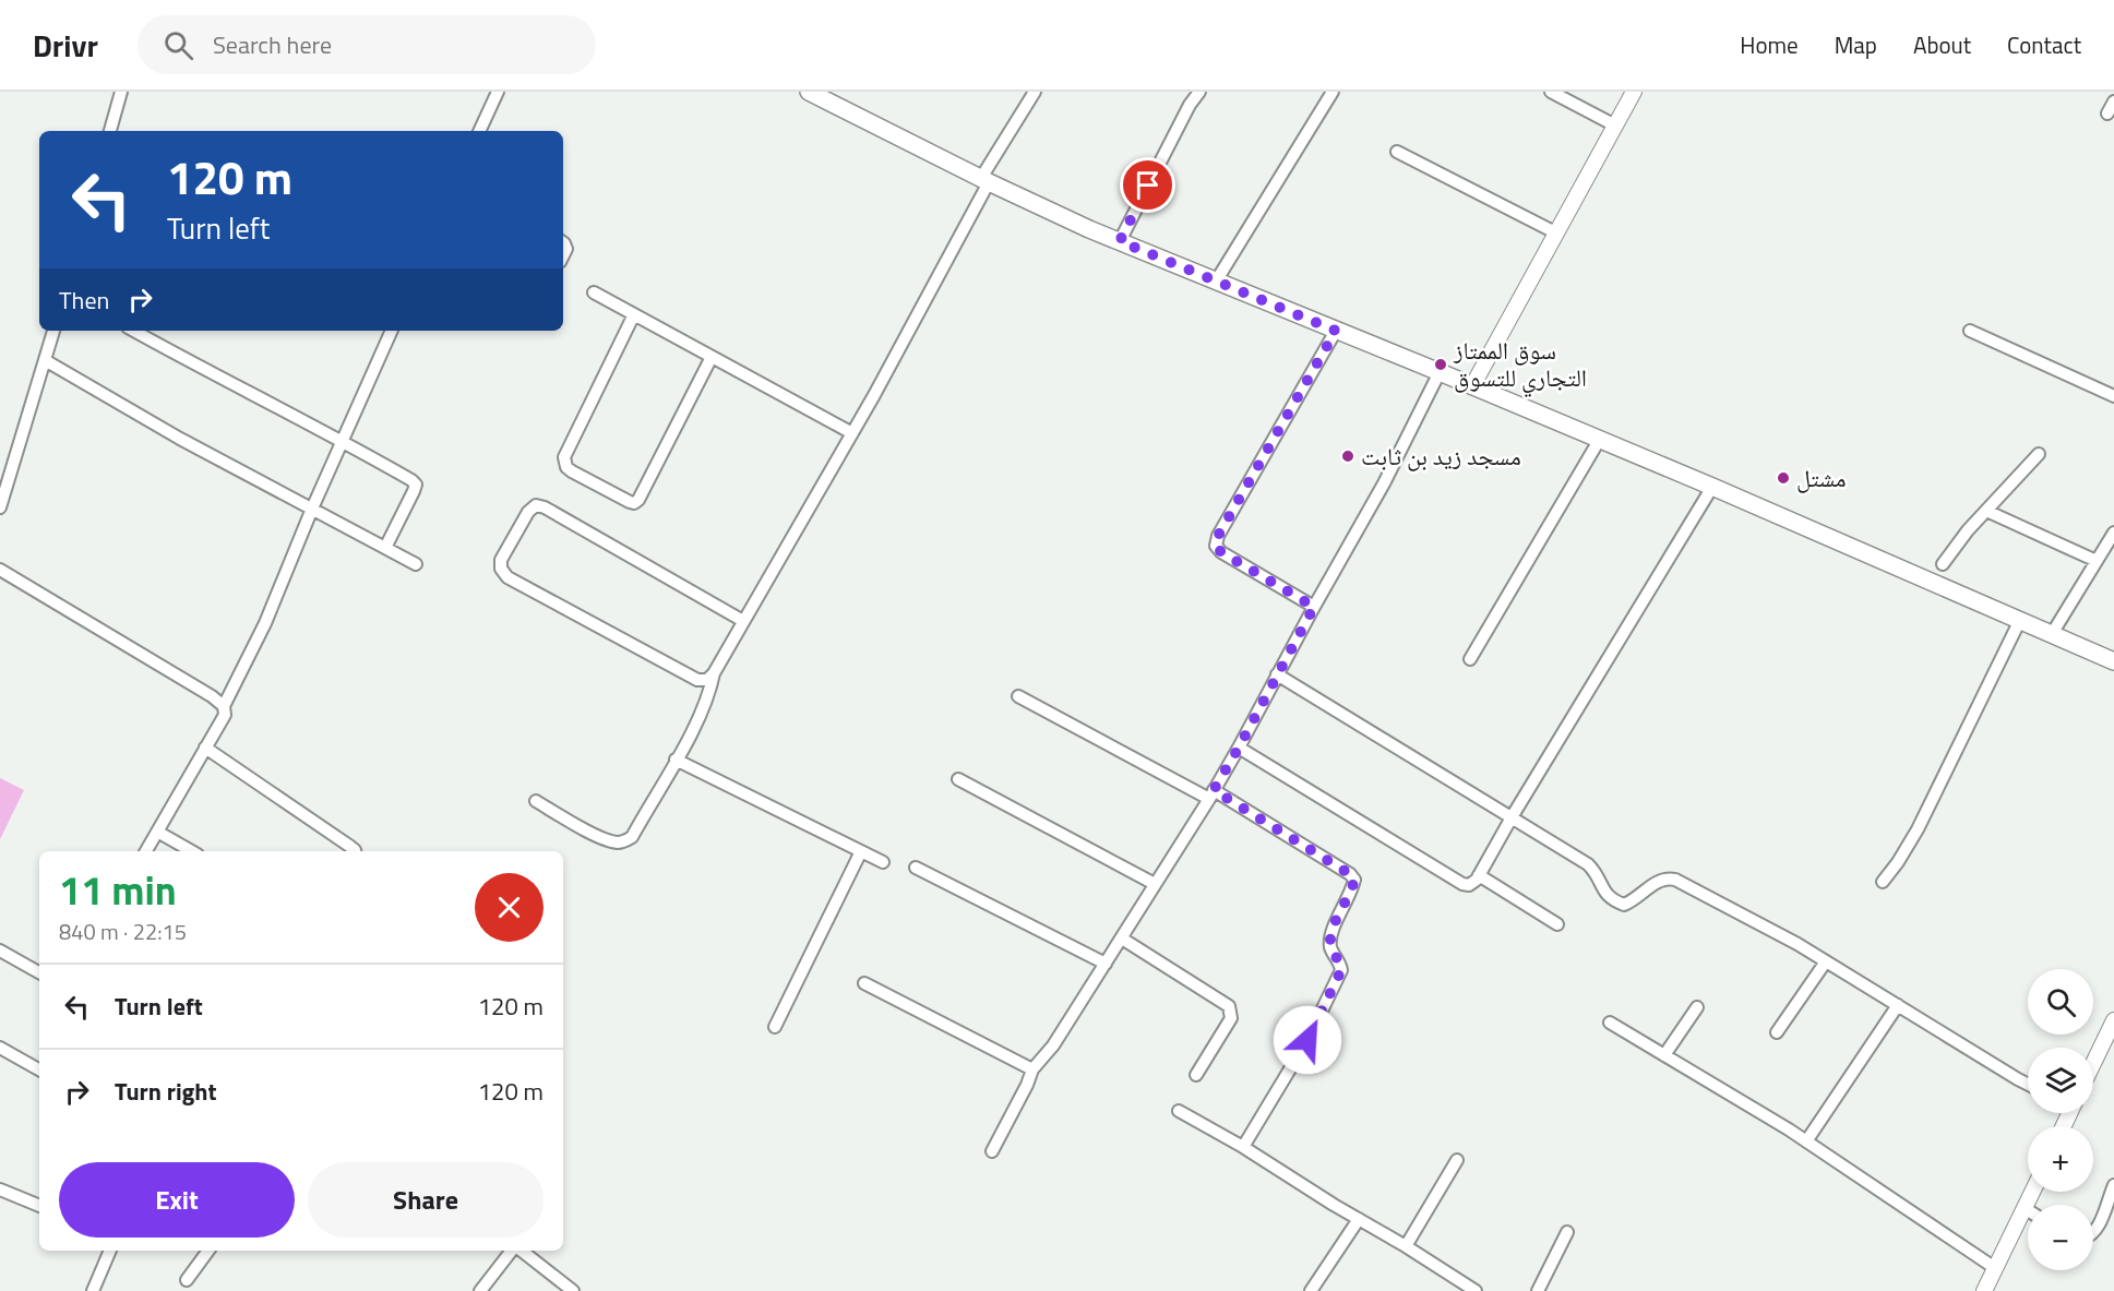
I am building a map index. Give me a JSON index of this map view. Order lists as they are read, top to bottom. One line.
{"places":["سوق الممتاز التجاري للتسوق","مسجد زيد بن ثابت","مشتل"],"page":{"header":"Drivr","search":"Search here","nav":["Home","Map","About","Contact"],"turn":["120 m","Turn left"],"then":"Then","heading":["11 min","840 m · 22:15"],"list":[{"name":"Turn left","value":"120 m"},{"name":"Turn right","value":"120 m"}],"map_buttons":["+","−"],"buttons":["Exit","Share"]}}
